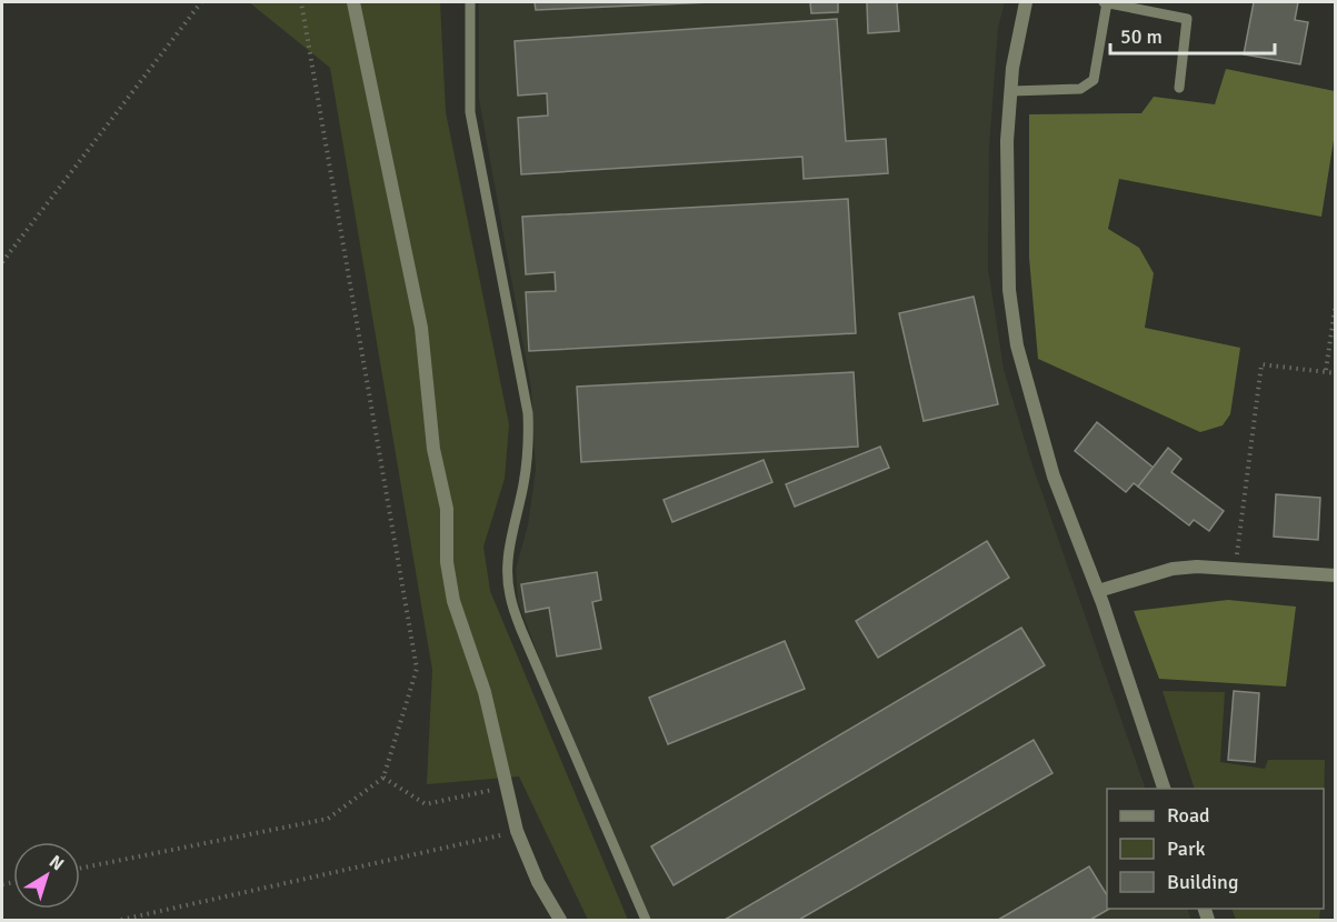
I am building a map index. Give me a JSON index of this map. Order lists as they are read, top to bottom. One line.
{"legend":["Road","Park","Building"],"scale_bar":"50 m","north":"top right"}
